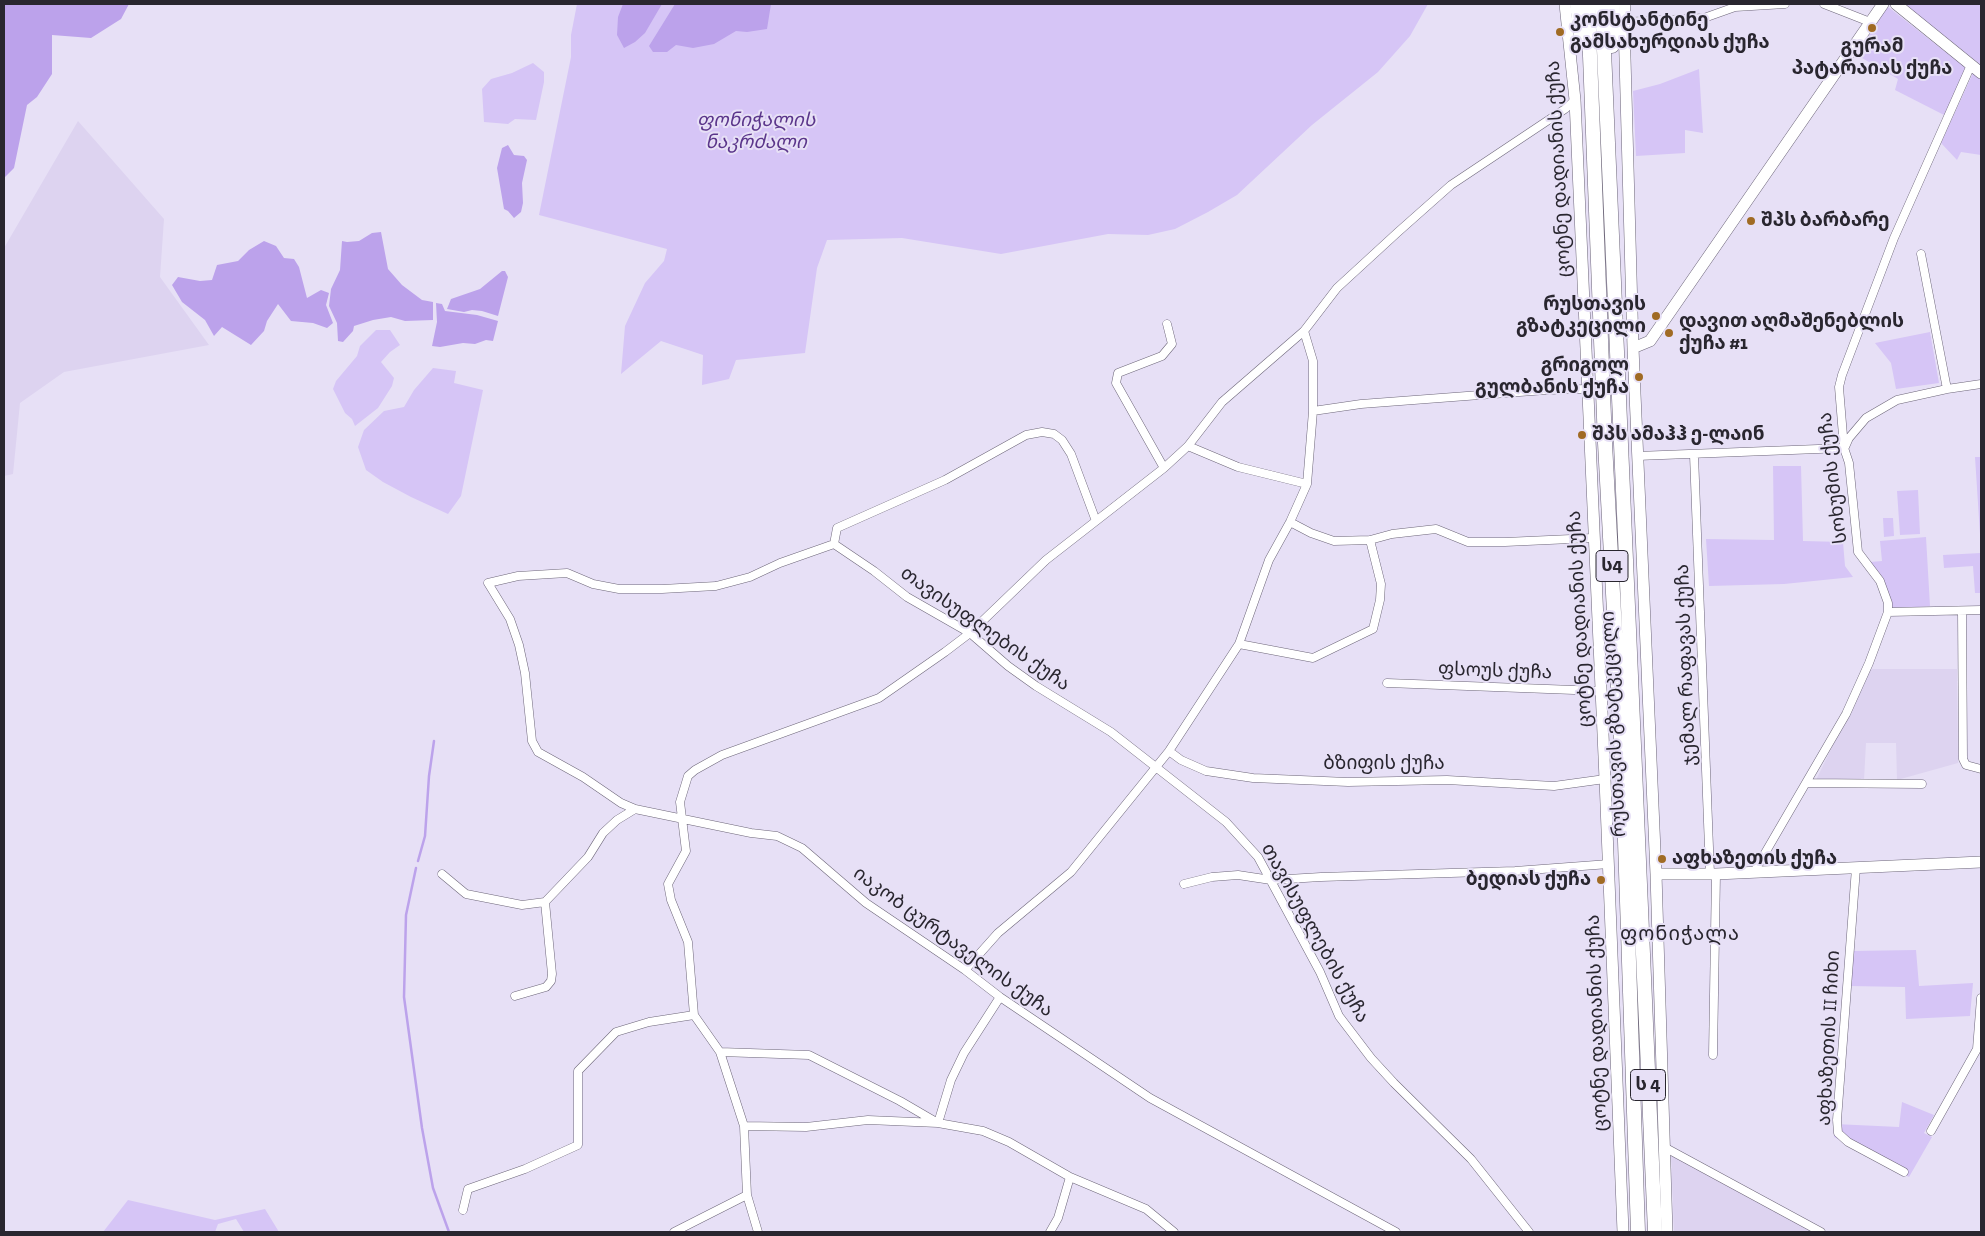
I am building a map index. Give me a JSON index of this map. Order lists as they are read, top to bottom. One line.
{"streets":{"highway":["ს4","რუსთავის გზატკეცილი","ს 4"],"street":["ცოტნე დადიანის ქუჩა","სოხუმის ქუჩა","თავისუფლების ქუჩა","ჯემალ რაფავას ქუჩა","ფსოუს ქუჩა","ბზიფის ქუჩა","იაკობ ცურტაველის ქუჩა","აფხაზეთის II ჩიხი"]},"crossings":[["ცოტნე დადიანის ქუჩა","ფსოუს ქუჩა"],["ცოტნე დადიანის ქუჩა","ბზიფის ქუჩა"]],"districts":["ფონიჭალა"],"parks":["ფონიჭალის ნაკრძალი"],"places":["გურამ პატარაიას ქუჩა","კონსტანტინე გამსახურდიას ქუჩა","შპს ბარბარე","რუსთავის გზატკეცილი","დავით აღმაშენებლის ქუჩა #1","გრიგოლ გულბანის ქუჩა","შპს ამაჰჰ ე-ლაინ","აფხაზეთის ქუჩა","ბედიას ქუჩა"]}
